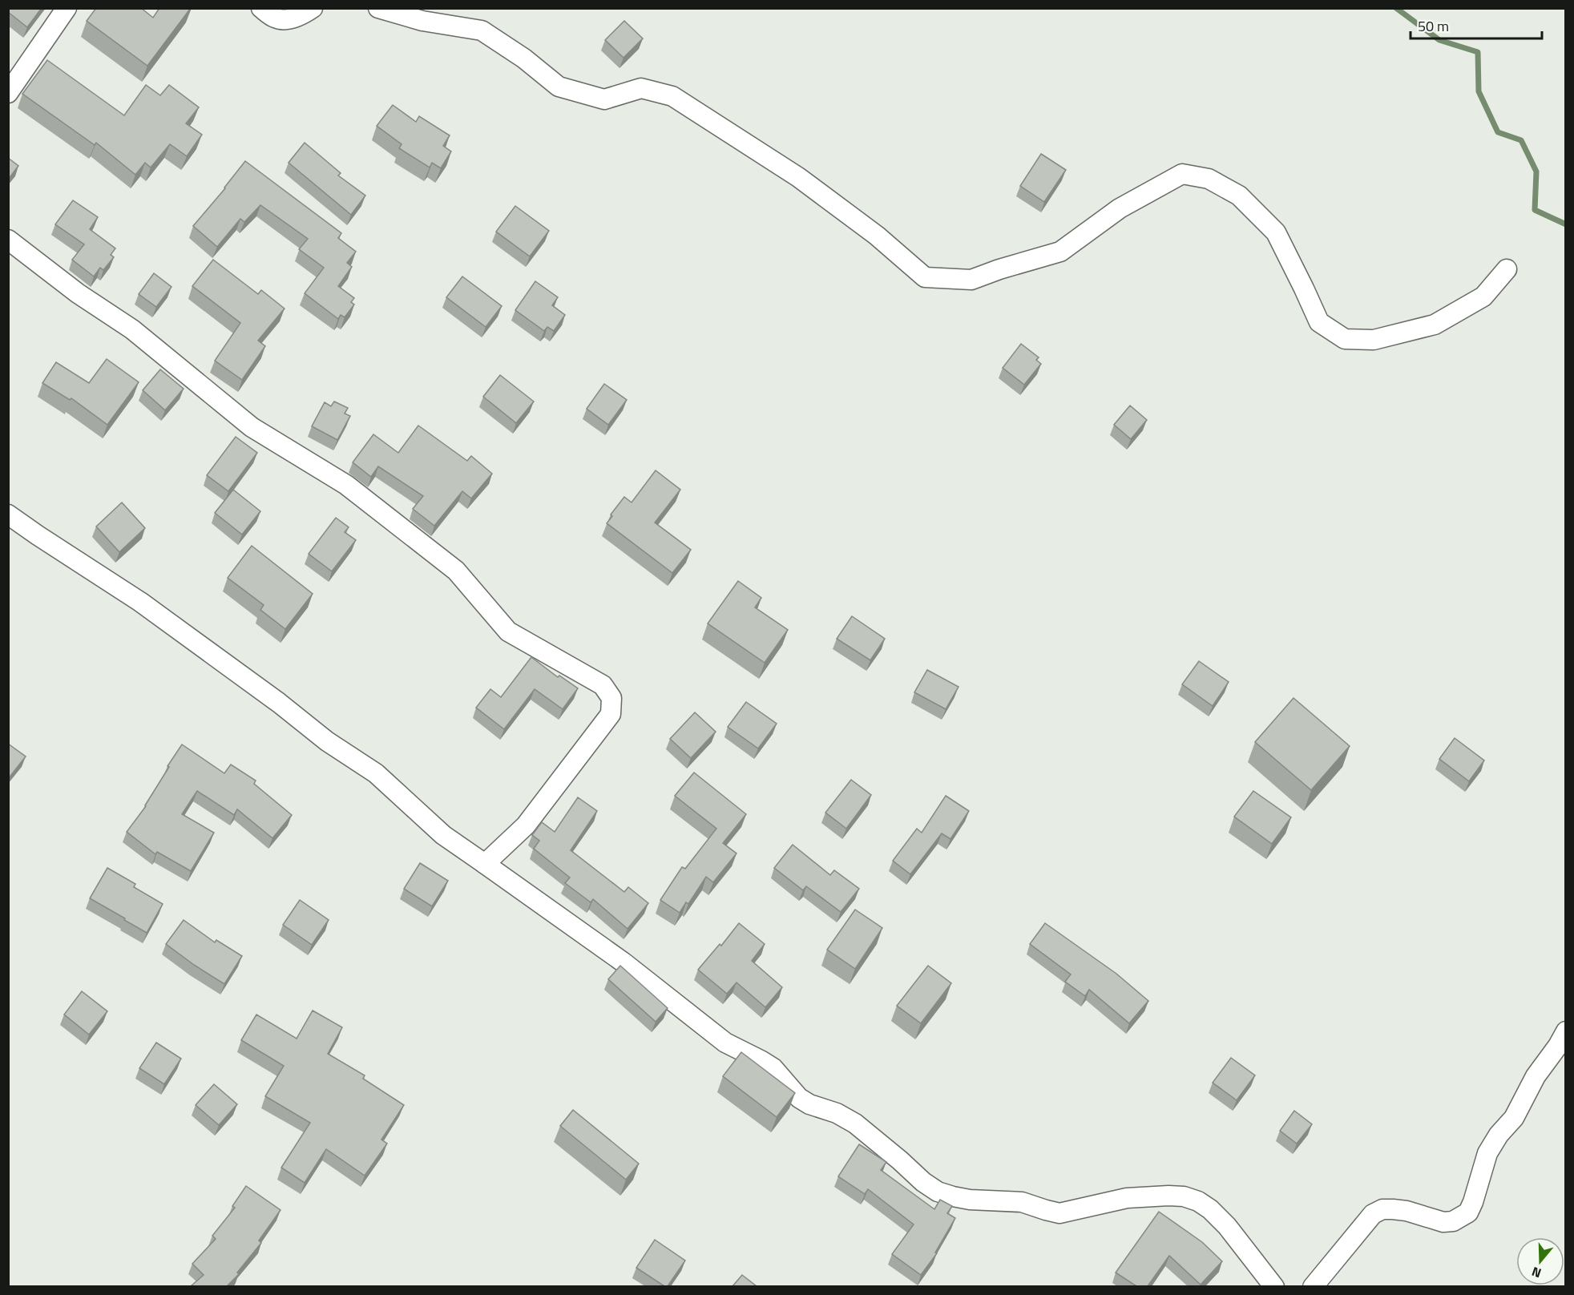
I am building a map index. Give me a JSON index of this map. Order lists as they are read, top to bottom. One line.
{"scale_bar":"50 m","north":"bottom"}
